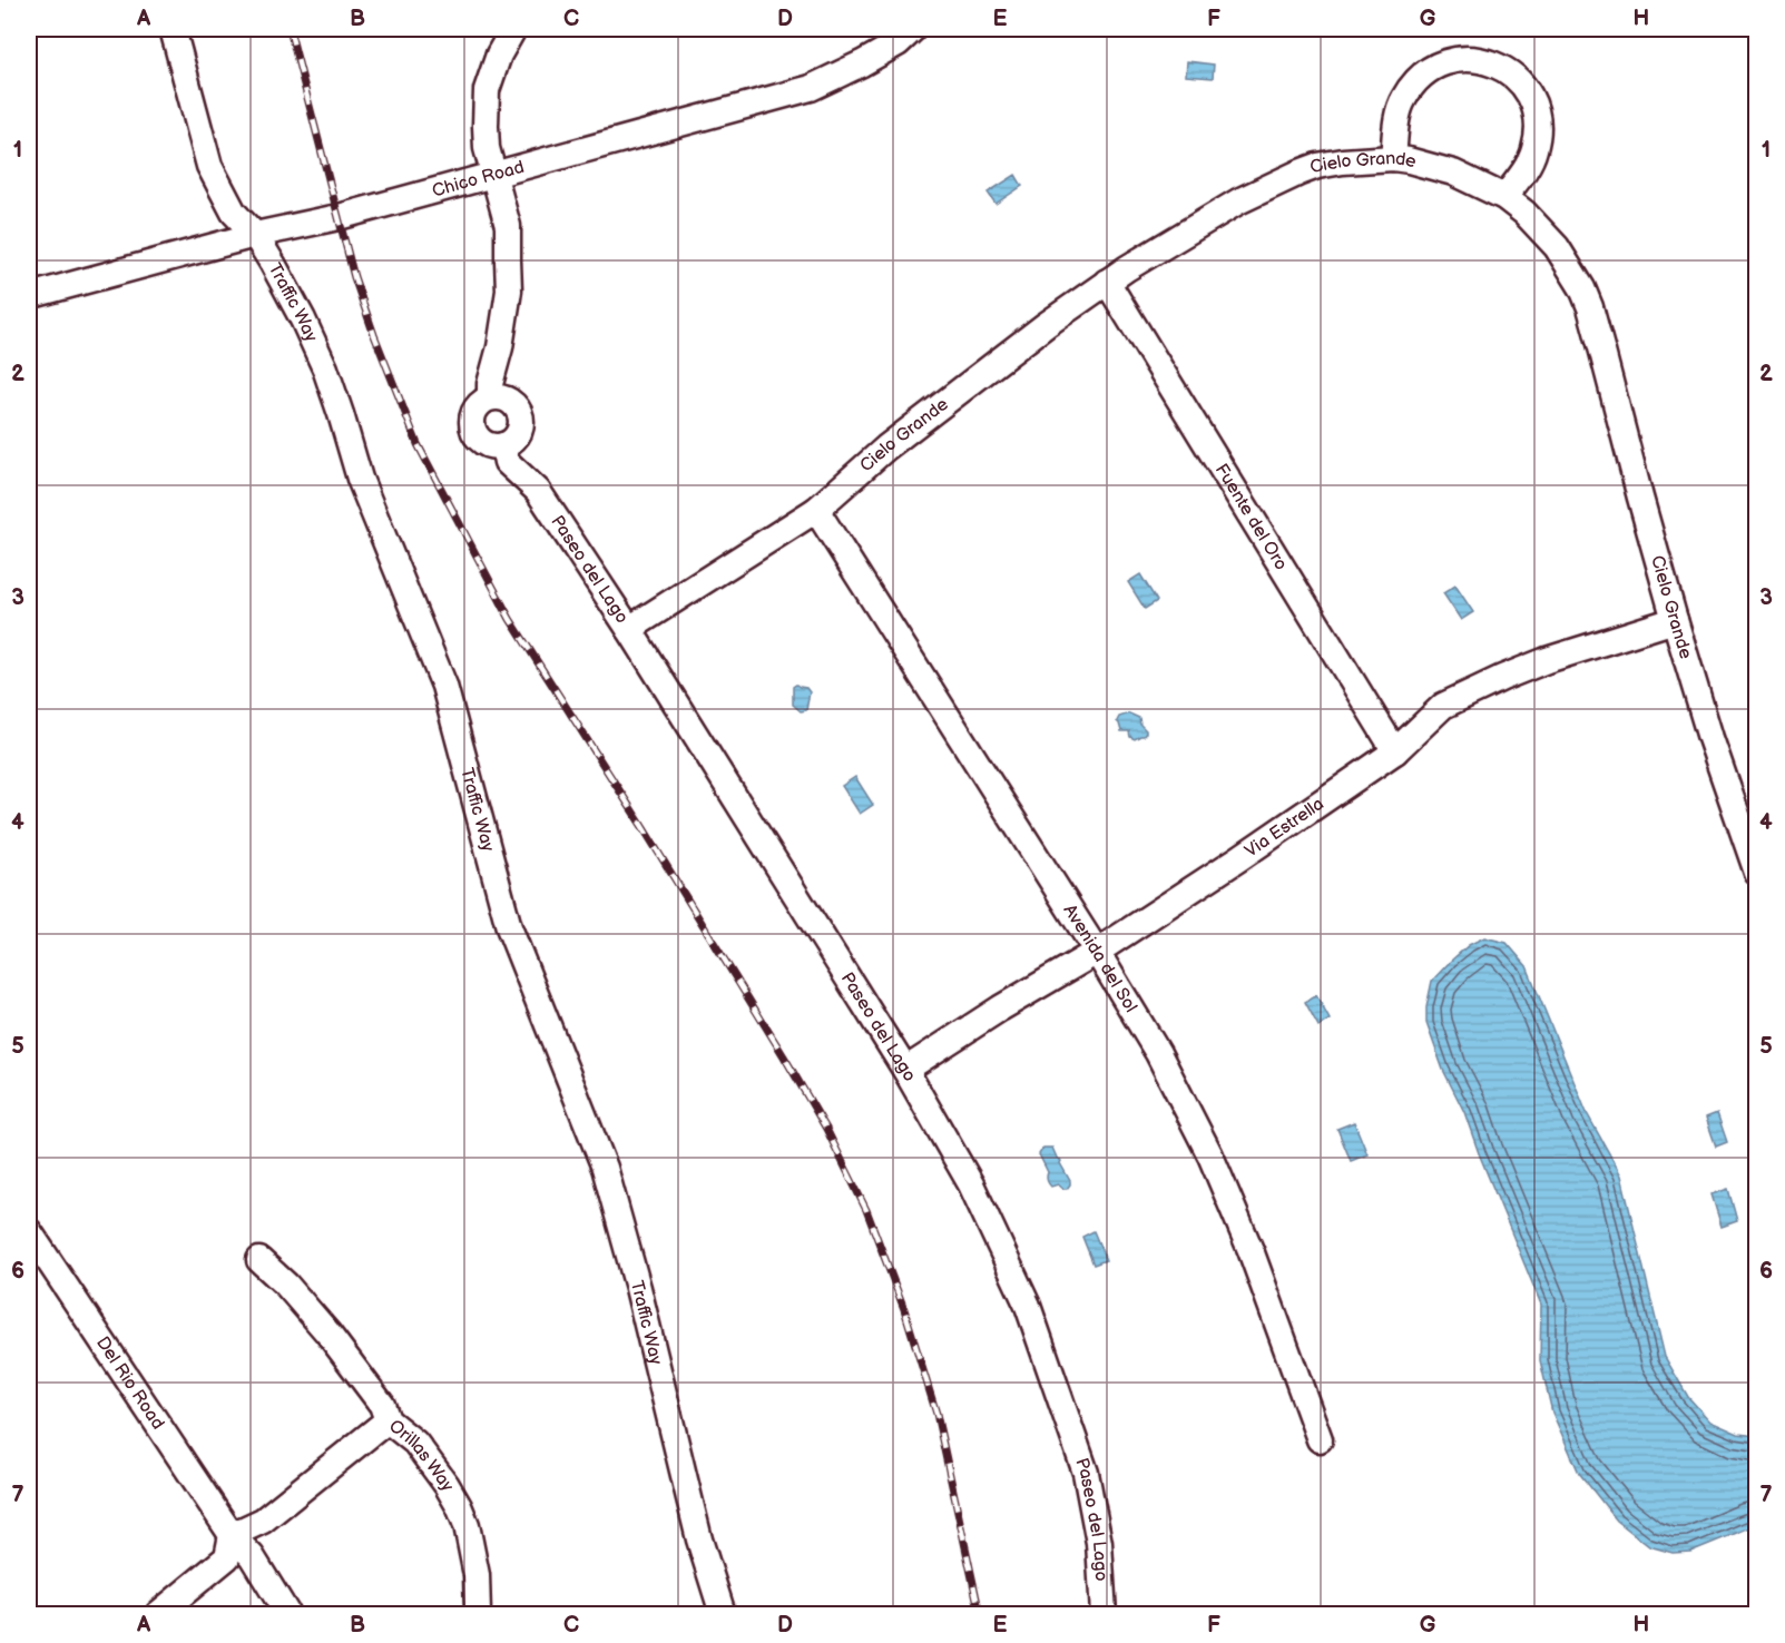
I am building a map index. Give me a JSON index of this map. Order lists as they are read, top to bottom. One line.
{"streets":{"street":["Cielo Grande","Chico Road","Traffic Way","Fuente del Oro","Paseo del Lago","Via Estrella","Avenida del Sol","Del Rio Road","Orillas Way"]},"crossings":[["Cielo Grande","Fuente del Oro"],["Cielo Grande","Paseo del Lago"],["Cielo Grande","Via Estrella"],["Cielo Grande","Avenida del Sol"],["Chico Road","Traffic Way"],["Fuente del Oro","Via Estrella"],["Paseo del Lago","Via Estrella"],["Via Estrella","Avenida del Sol"]],"grid":{"columns":["A","B","C","D","E","F","G","H"],"rows":["1","2","3","4","5","6","7"]}}
